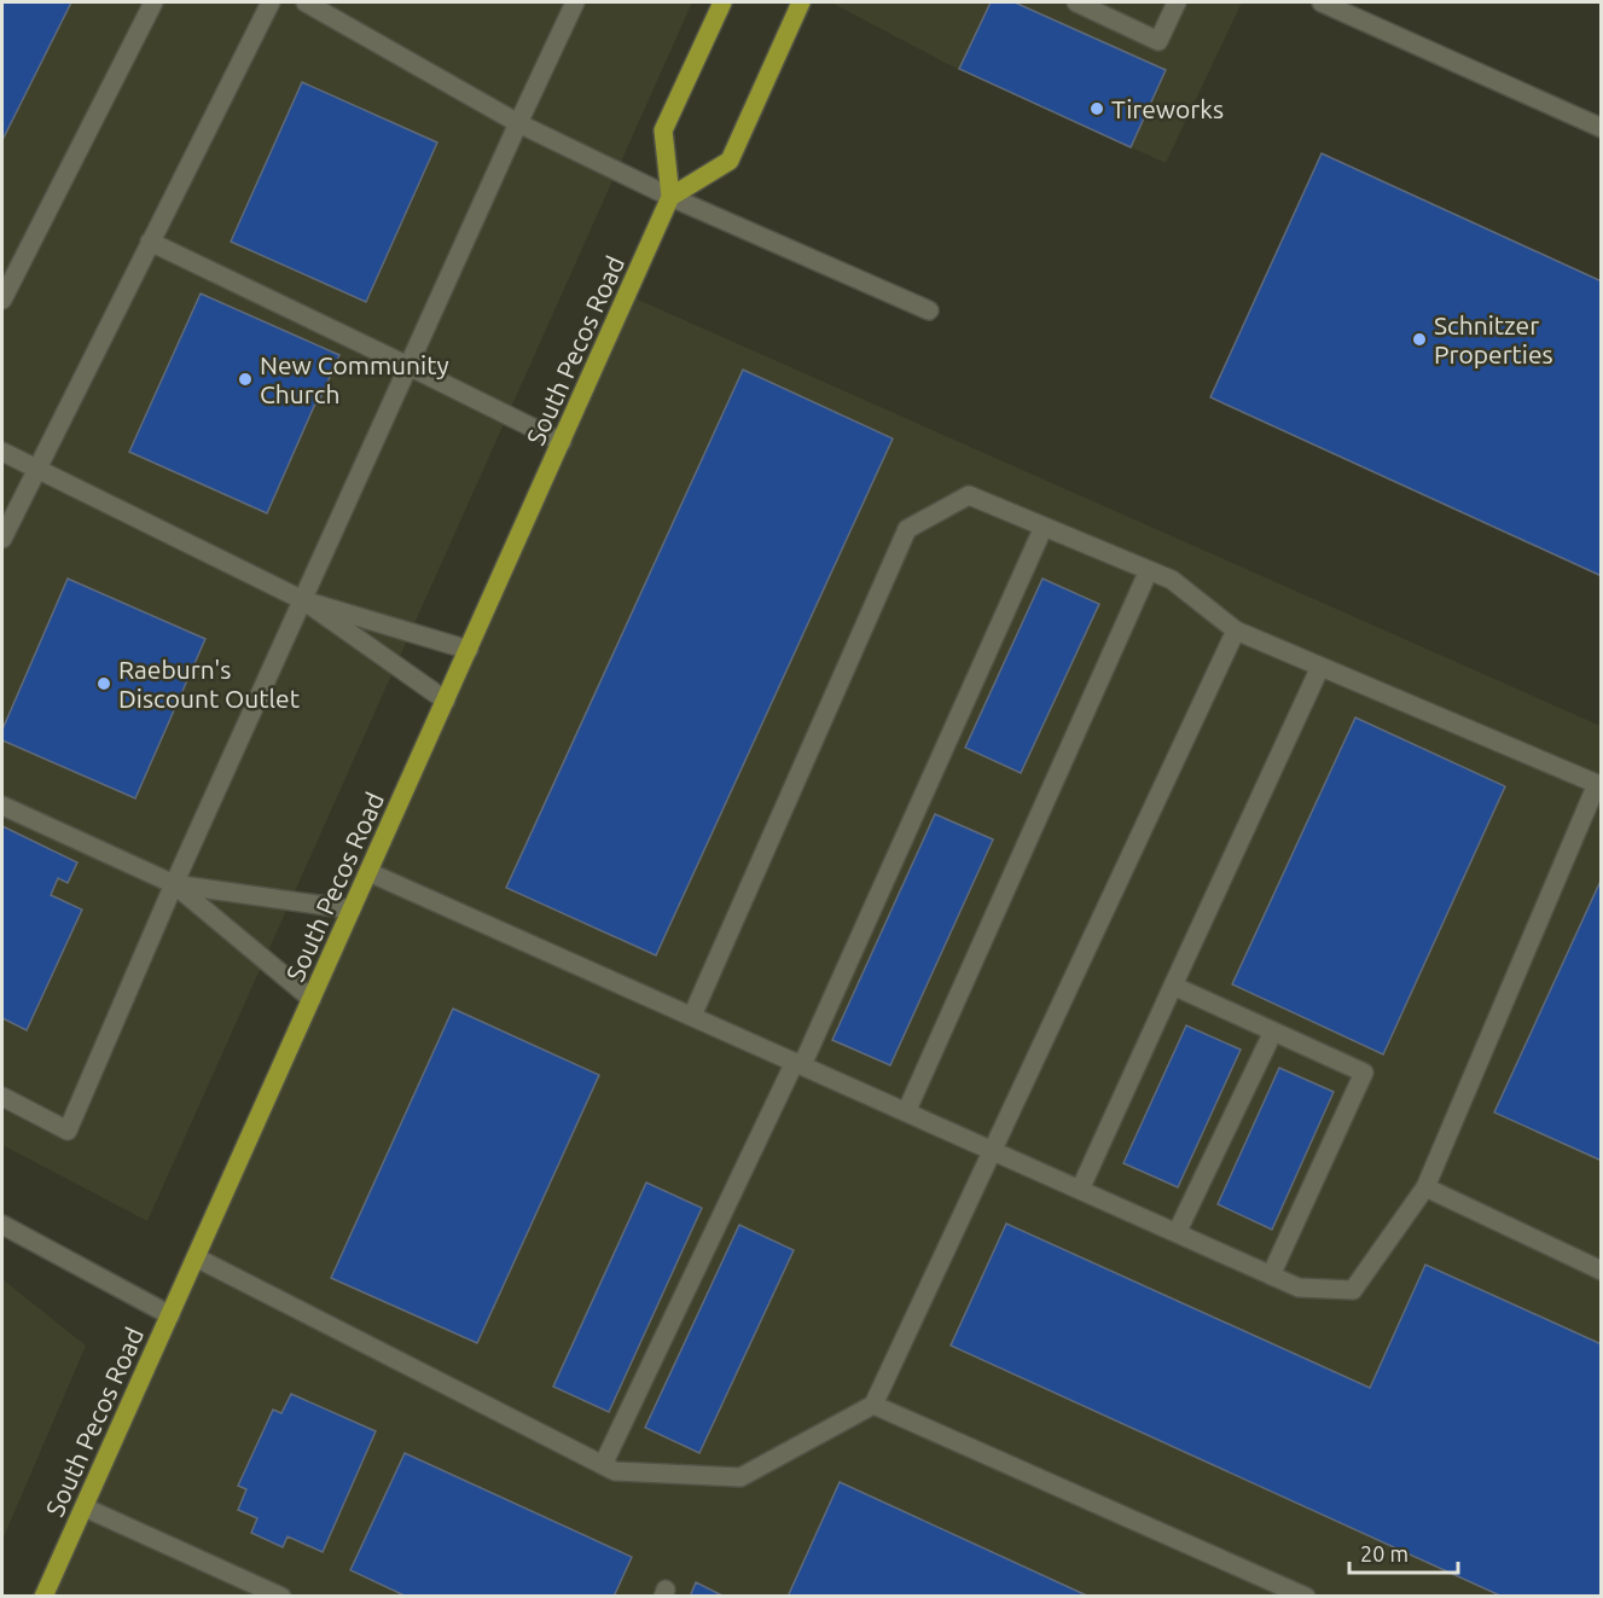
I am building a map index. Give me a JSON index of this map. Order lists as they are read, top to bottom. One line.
{"streets":{"main road":["South Pecos Road"]},"places":["Tireworks","Schnitzer Properties","New Community Church","Raeburn's Discount Outlet"],"scale_bar":"20 m"}
